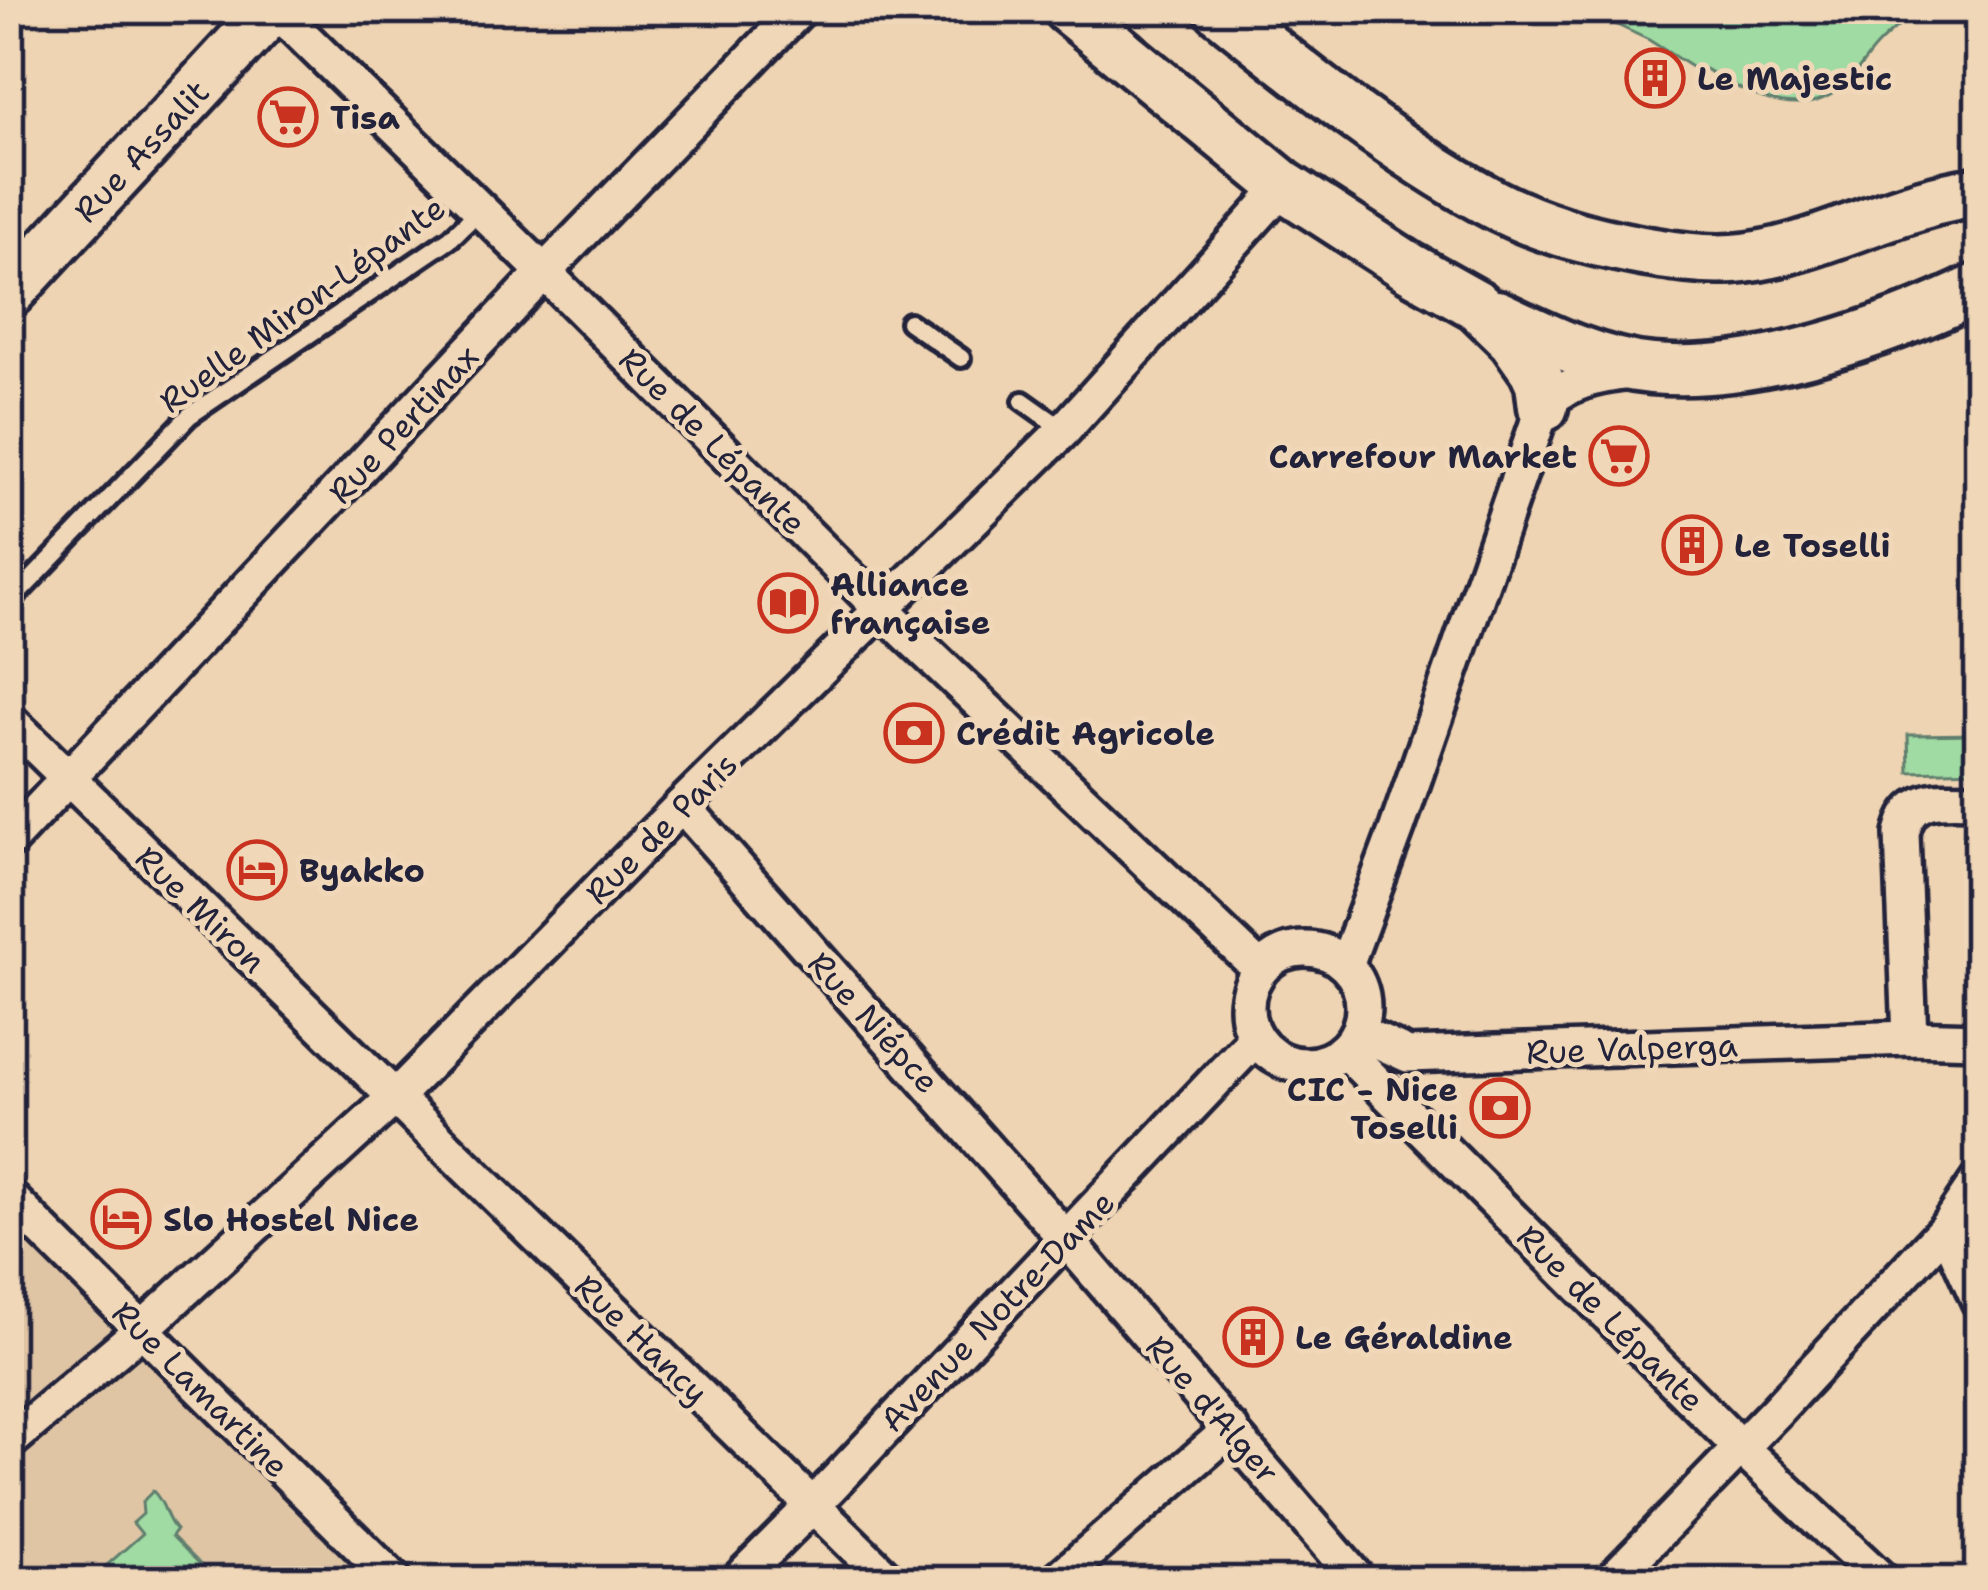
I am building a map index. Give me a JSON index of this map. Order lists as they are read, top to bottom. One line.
{"streets":{"street":["Rue Assalit","Rue Pertinax","Rue de Lépante","Rue de Paris","Rue Miron","Rue Niépce","Rue Valperga","Avenue Notre-Dame","Rue Hancy","Rue Lamartine","Rue d'Alger"],"lane":["Ruelle Miron-Lépante"]},"crossings":[["Rue Assalit","Rue de Lépante"],["Ruelle Miron-Lépante","Rue de Lépante"],["Rue Pertinax","Rue de Lépante"],["Rue Pertinax","Rue Miron"],["Rue de Lépante","Rue de Paris"],["Rue de Lépante","Rue Valperga"],["Rue de Lépante","Avenue Notre-Dame"],["Rue de Paris","Rue Miron"],["Rue de Paris","Rue Niépce"],["Rue de Paris","Rue Hancy"],["Rue de Paris","Rue Lamartine"],["Rue Miron","Rue Hancy"],["Rue Niépce","Avenue Notre-Dame"],["Rue Niépce","Rue d'Alger"],["Rue Valperga","Avenue Notre-Dame"],["Avenue Notre-Dame","Rue Hancy"],["Avenue Notre-Dame","Rue d'Alger"]],"places":{"building":["Le Majestic","Le Toselli","Le Géraldine"],"supermarket":["Tisa","Carrefour Market"],"library":["Alliance française"],"bank":["Crédit Agricole","CIC - Nice Toselli"],"hotel":["Byakko","Slo Hostel Nice"]}}
